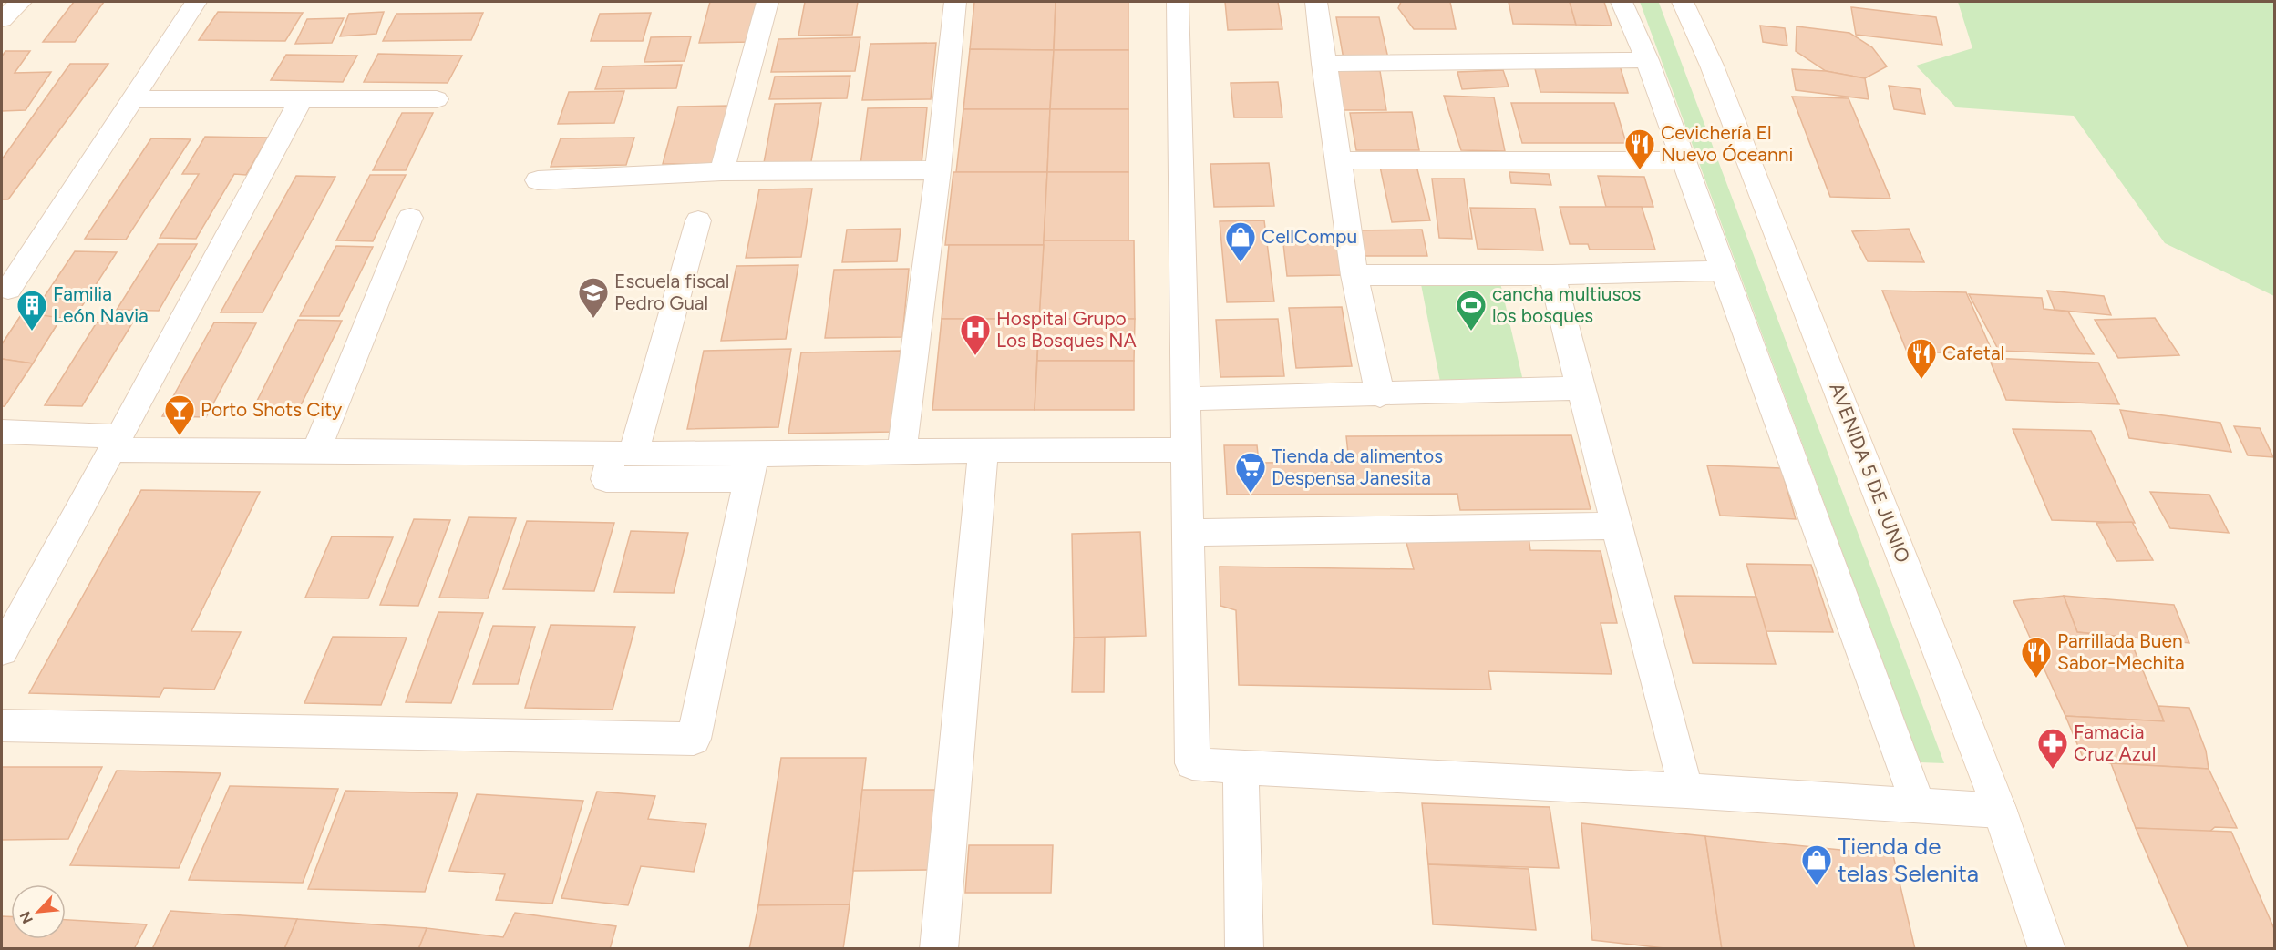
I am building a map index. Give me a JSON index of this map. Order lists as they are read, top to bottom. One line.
{"streets":{"street":["AVENIDA 5 DE JUNIO"]},"places":{"restaurant":["Cevichería El Nuevo Óceanni","Cafetal","Parrillada Buen Sabor-Mechita"],"shop":["CellCompu","Tienda de telas Selenita"],"school or university":["Escuela fiscal Pedro Gual"],"building":["Familia León Navia"],"sports":["cancha multiusos los bosques"],"hospital":["Hospital Grupo Los Bosques NA"],"bar":["Porto Shots City"],"supermarket":["Tienda de alimentos Despensa Janesita"],"pharmacy":["Famacia Cruz Azul"]},"north":"bottom left"}
